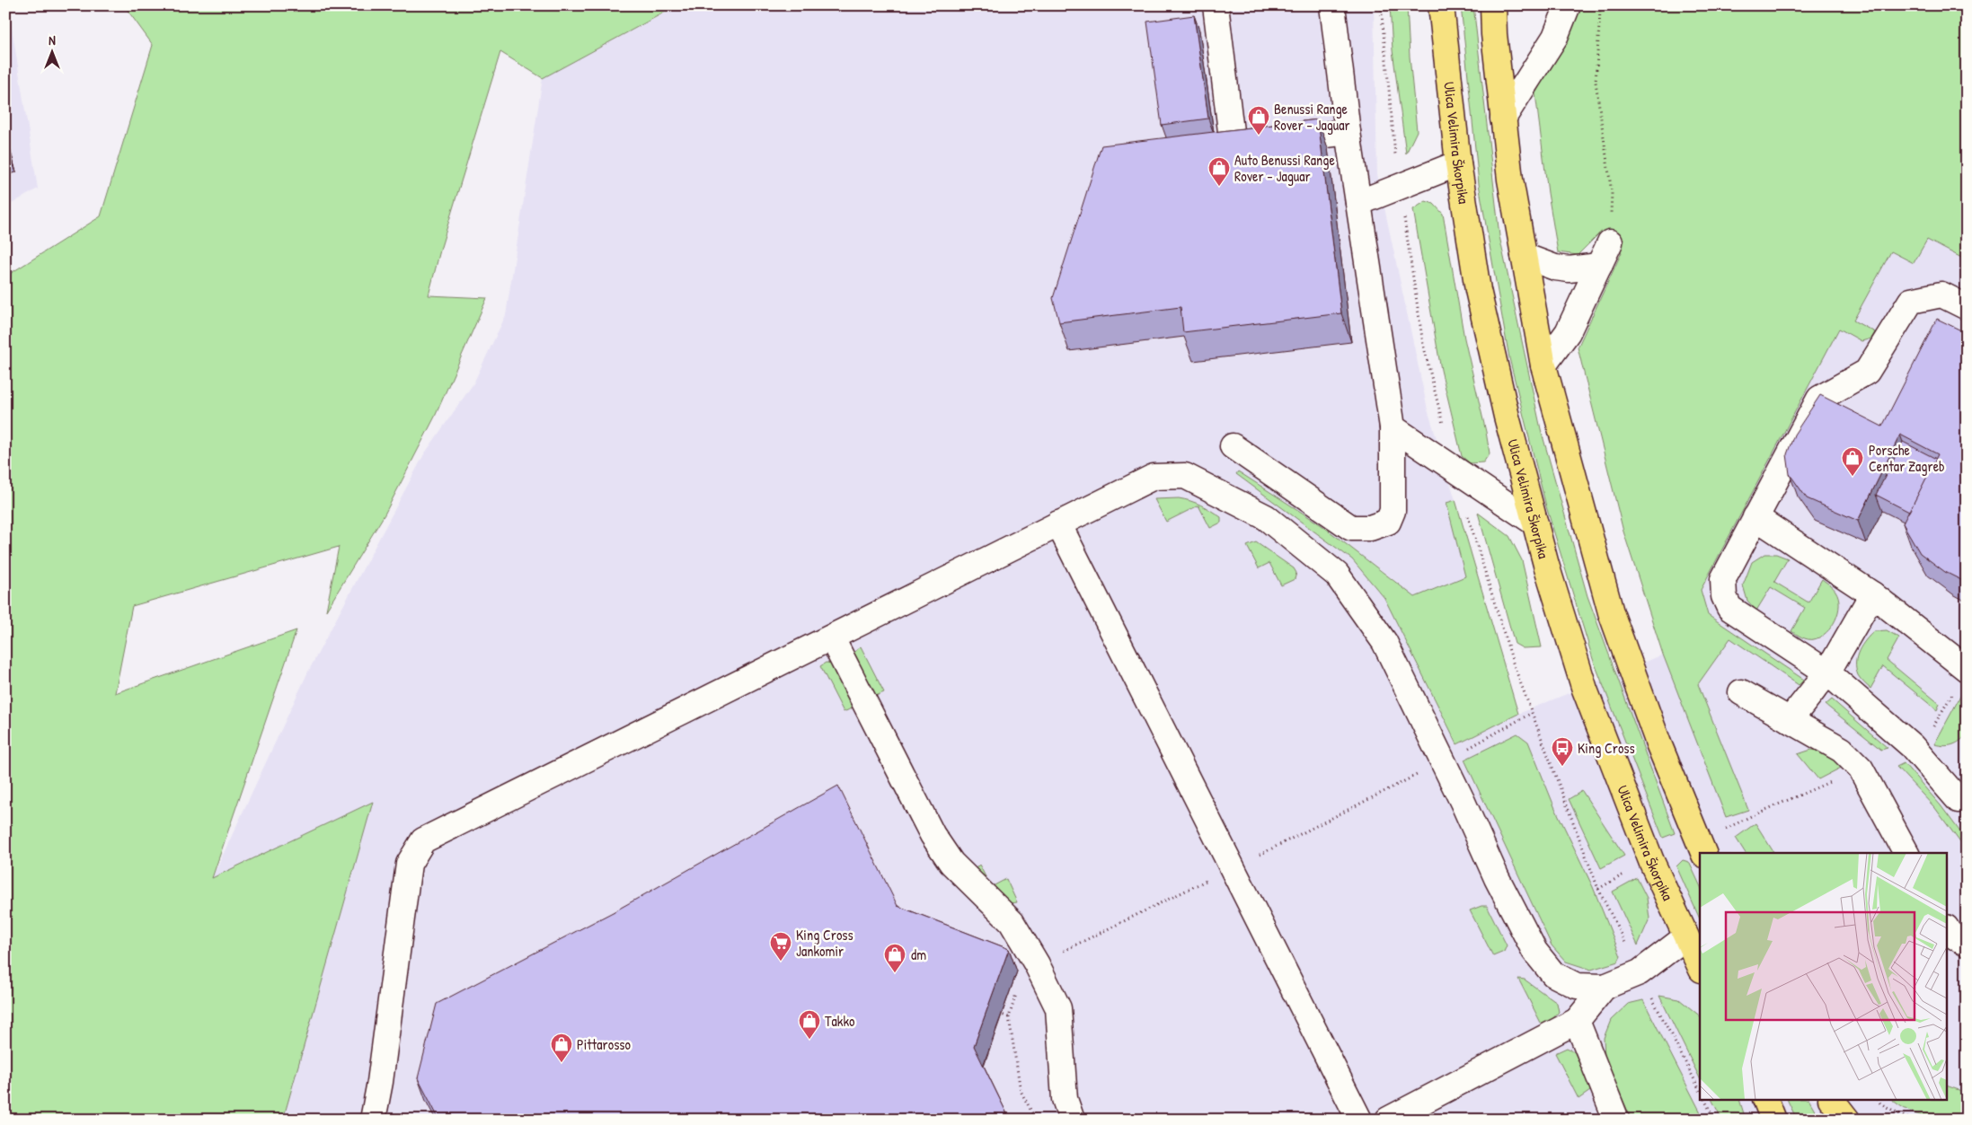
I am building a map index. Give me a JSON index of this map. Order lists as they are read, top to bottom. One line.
{"streets":{"main road":["Ulica Velimira Škorpika"]},"places":{"shop":["Benussi Range Rover - Jaguar","Auto Benussi Range Rover - Jaguar","Porsche Centar Zagreb","dm","Takko","Pittarosso"],"bus stop":["King Cross"],"supermarket":["King Cross Jankomir"]},"north":"top"}
